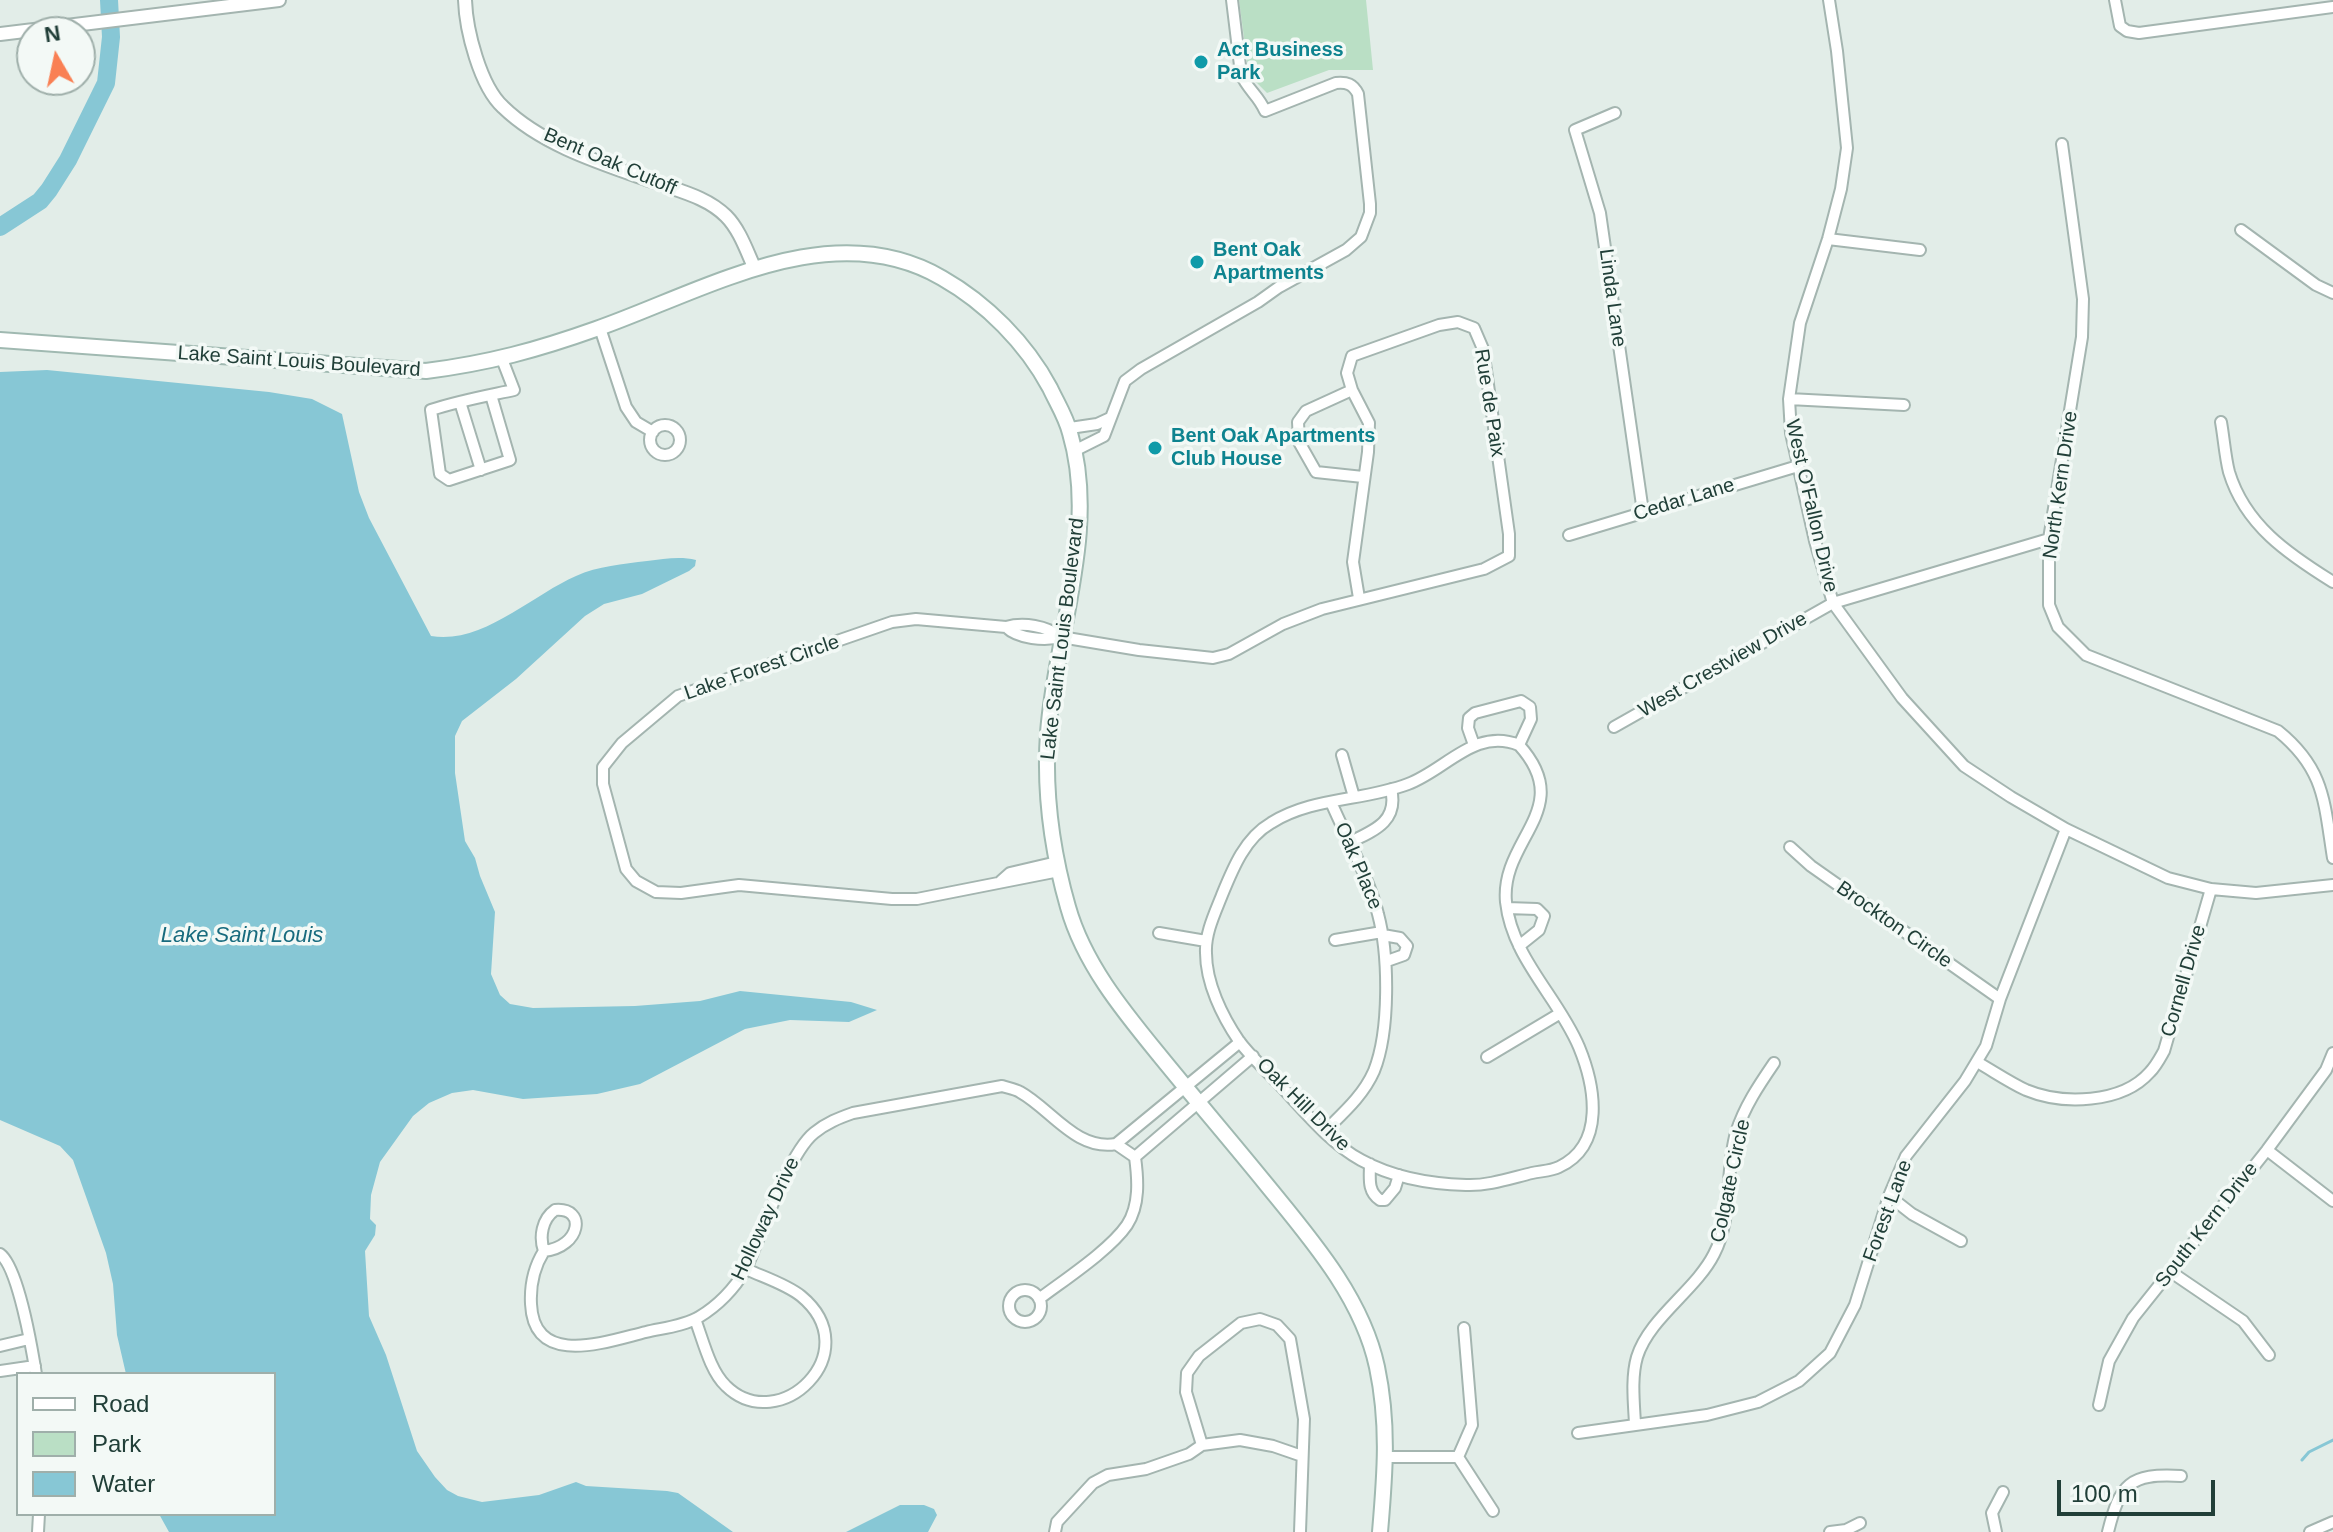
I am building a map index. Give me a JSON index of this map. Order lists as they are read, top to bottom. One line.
{"streets":{"main road":["Lake Saint Louis Boulevard"],"street":["Bent Oak Cutoff","Linda Lane","Rue de Paix","North Kern Drive","Cedar Lane","West O'Fallon Drive","West Crestview Drive","Lake Forest Circle","Oak Place","Brockton Circle","Cornell Drive","Oak Hill Drive","Colgate Circle","Forest Lane","Holloway Drive","South Kern Drive"]},"crossings":[["Bent Oak Cutoff","Lake Saint Louis Boulevard"],["Linda Lane","Cedar Lane"],["Lake Saint Louis Boulevard","Rue de Paix"],["Lake Saint Louis Boulevard","Lake Forest Circle"],["Lake Saint Louis Boulevard","Oak Hill Drive"],["Rue de Paix","Lake Forest Circle"],["North Kern Drive","West Crestview Drive"],["Cedar Lane","West O'Fallon Drive"],["West O'Fallon Drive","West Crestview Drive"],["West O'Fallon Drive","Cornell Drive"],["West O'Fallon Drive","Forest Lane"],["Oak Place","Oak Hill Drive"],["Brockton Circle","Forest Lane"],["Cornell Drive","Forest Lane"],["Colgate Circle","Forest Lane"]],"water":["Lake Saint Louis"],"places":["Act Business Park","Bent Oak Apartments","Bent Oak Apartments Club House"],"legend":["Road","Park","Water"],"scale_bar":"100 m","north":"top"}
